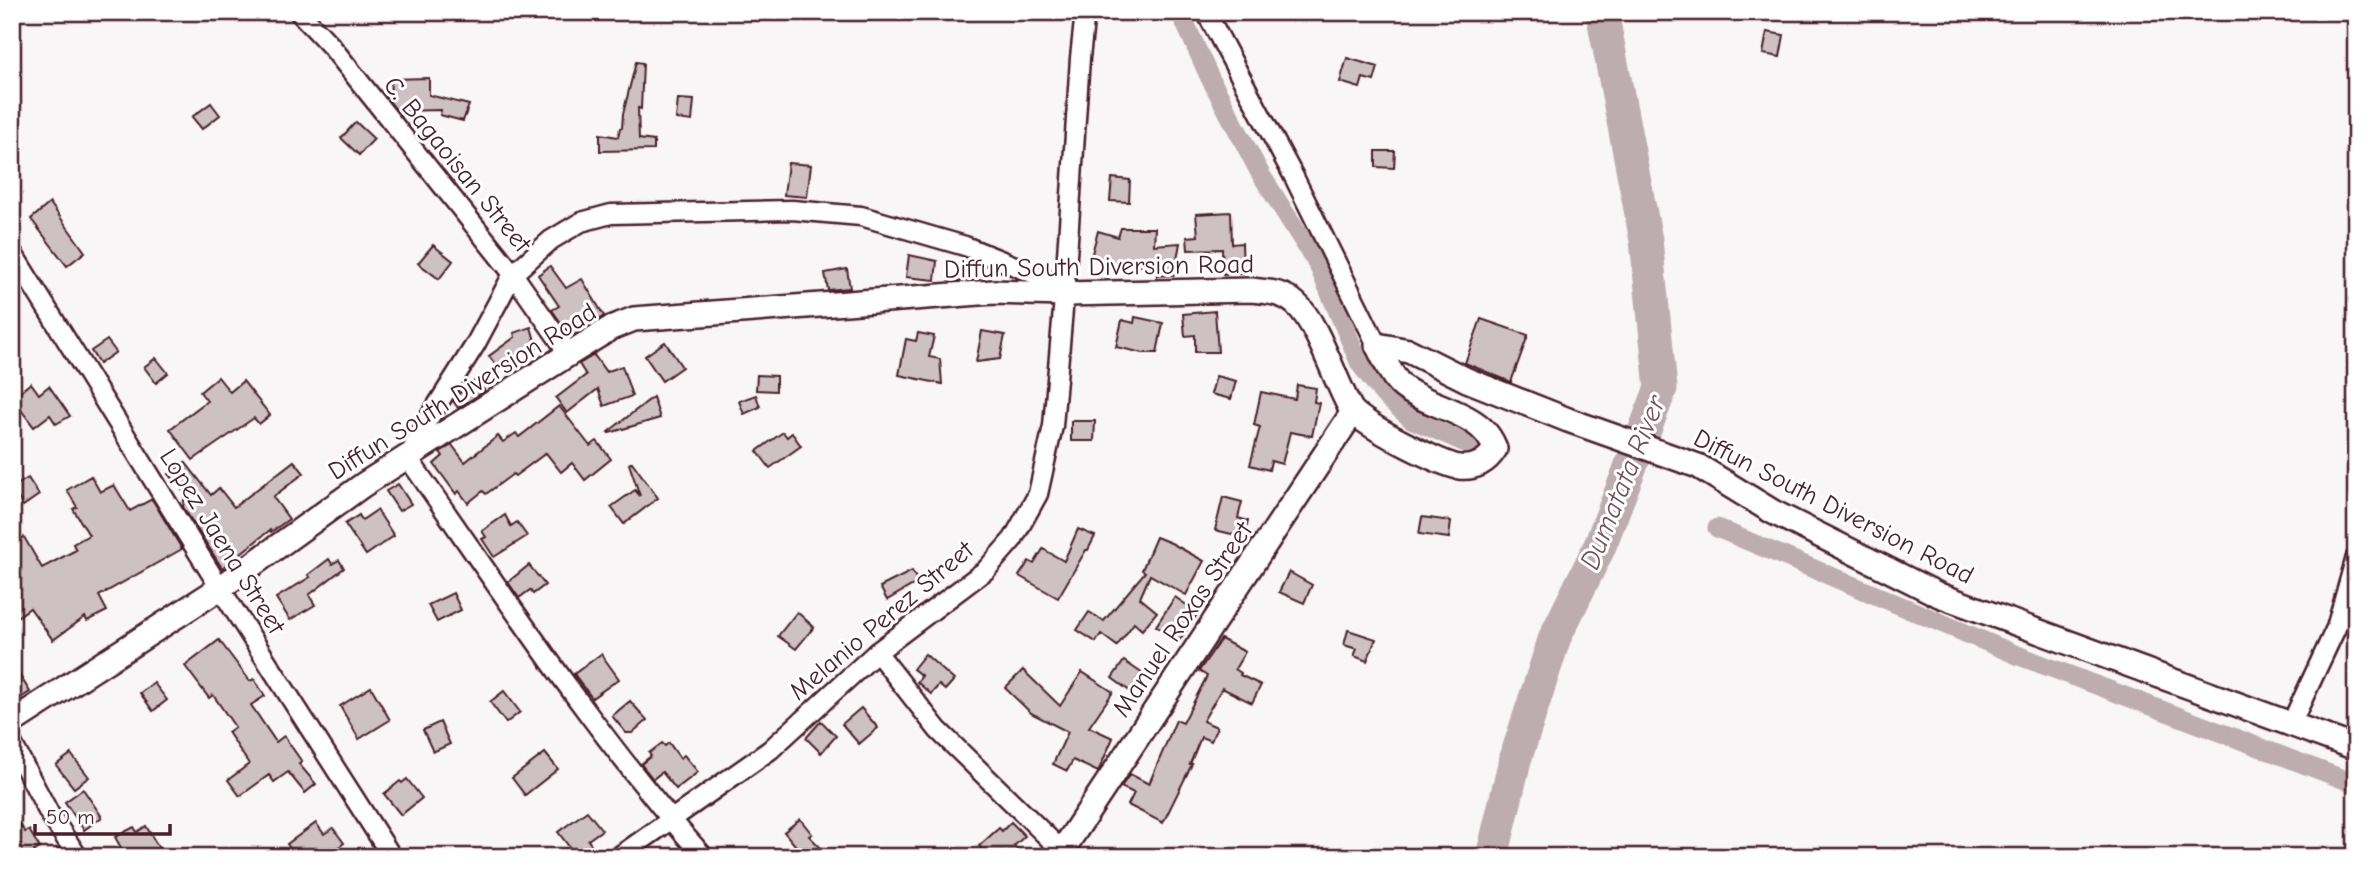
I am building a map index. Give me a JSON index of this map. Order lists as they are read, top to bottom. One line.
{"streets":{"street":["C. Bagaoisan Street","Diffun South Diversion Road","Lopez Jaena Street","Manuel Roxas Street","Melanio Perez Street"]},"crossings":[["C. Bagaoisan Street","Diffun South Diversion Road"],["Diffun South Diversion Road","Lopez Jaena Street"],["Diffun South Diversion Road","Manuel Roxas Street"],["Diffun South Diversion Road","Melanio Perez Street"]],"water":["Dumatata River"],"scale_bar":"50 m"}
